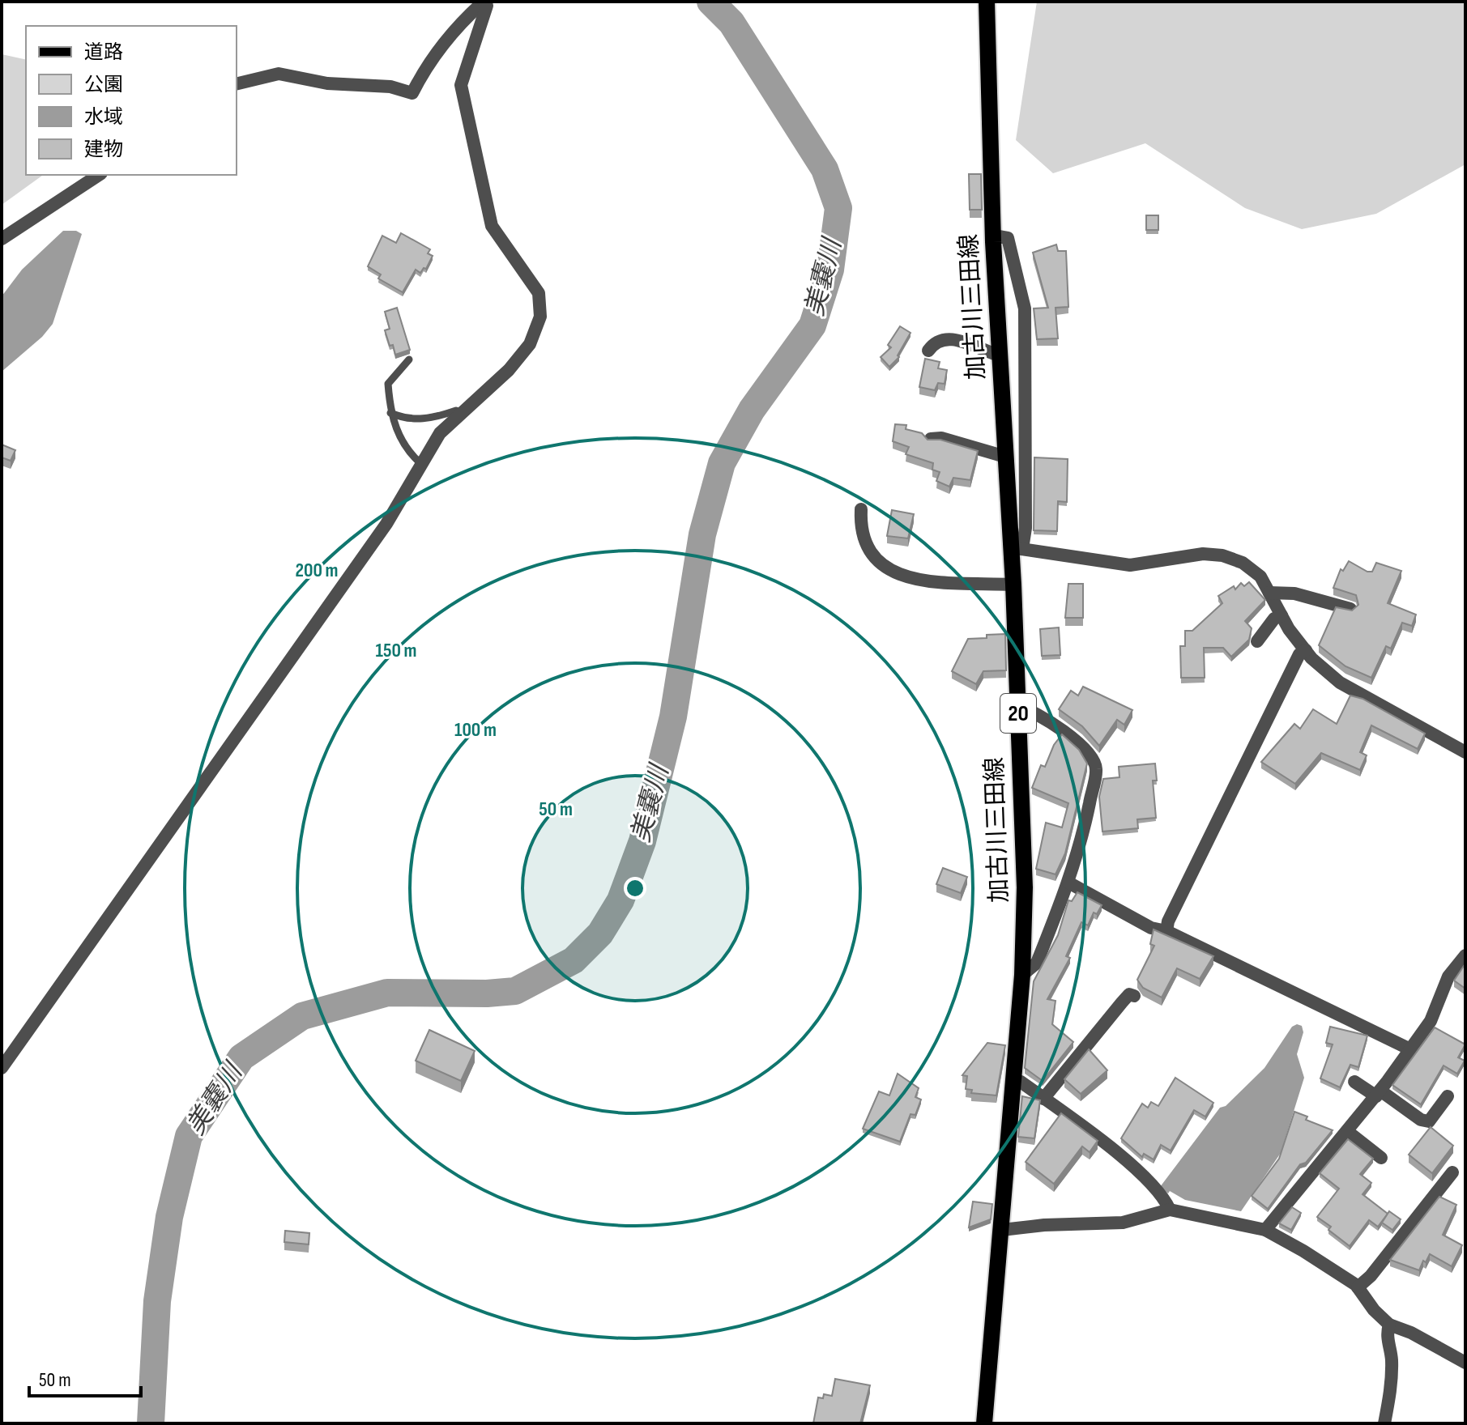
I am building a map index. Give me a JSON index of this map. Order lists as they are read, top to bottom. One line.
{"streets":{"main road":["加古川三田線","20"]},"water":["美嚢川"],"legend":["道路","公園","水域","建物"],"scale_bar":"50 m","rings":["200 m","150 m","100 m","50 m"]}
